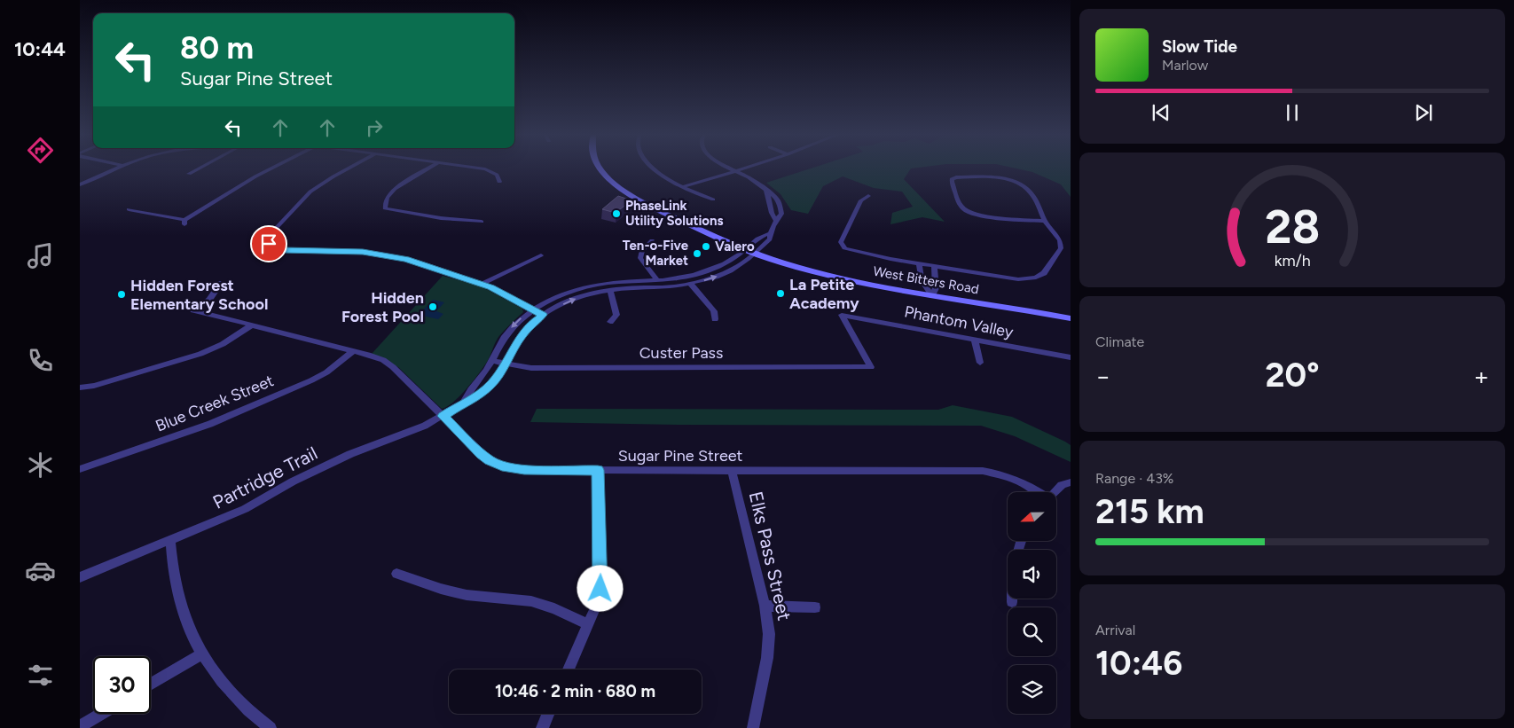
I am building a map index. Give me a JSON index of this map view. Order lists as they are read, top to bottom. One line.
{"streets":{"main road":["West Bitters Road"],"street":["Phantom Valley","Custer Pass","Blue Creek Street","Sugar Pine Street","Partridge Trail","Elks Pass Street"]},"crossings":[["West Bitters Road","Partridge Trail"],["Phantom Valley","Custer Pass"],["Custer Pass","Partridge Trail"],["Blue Creek Street","Sugar Pine Street"],["Sugar Pine Street","Partridge Trail"],["Sugar Pine Street","Elks Pass Street"]],"places":["PhaseLink Utility Solutions","Valero","Ten-o-Five Market","La Petite Academy","Hidden Forest Elementary School","Hidden Forest Pool"],"north":"left","page":{"tabs":"10:44","turn":["80 m","Sugar Pine Street"],"song":["Slow Tide","Marlow"],"tile":["Climate",["Range · 43%","215 km"],["Arrival","10:46"]],"heat":["−","20°","+"],"limit":"30","trip":"10:46 · 2 min · 680 m","gauge":["28","km/h"]}}
